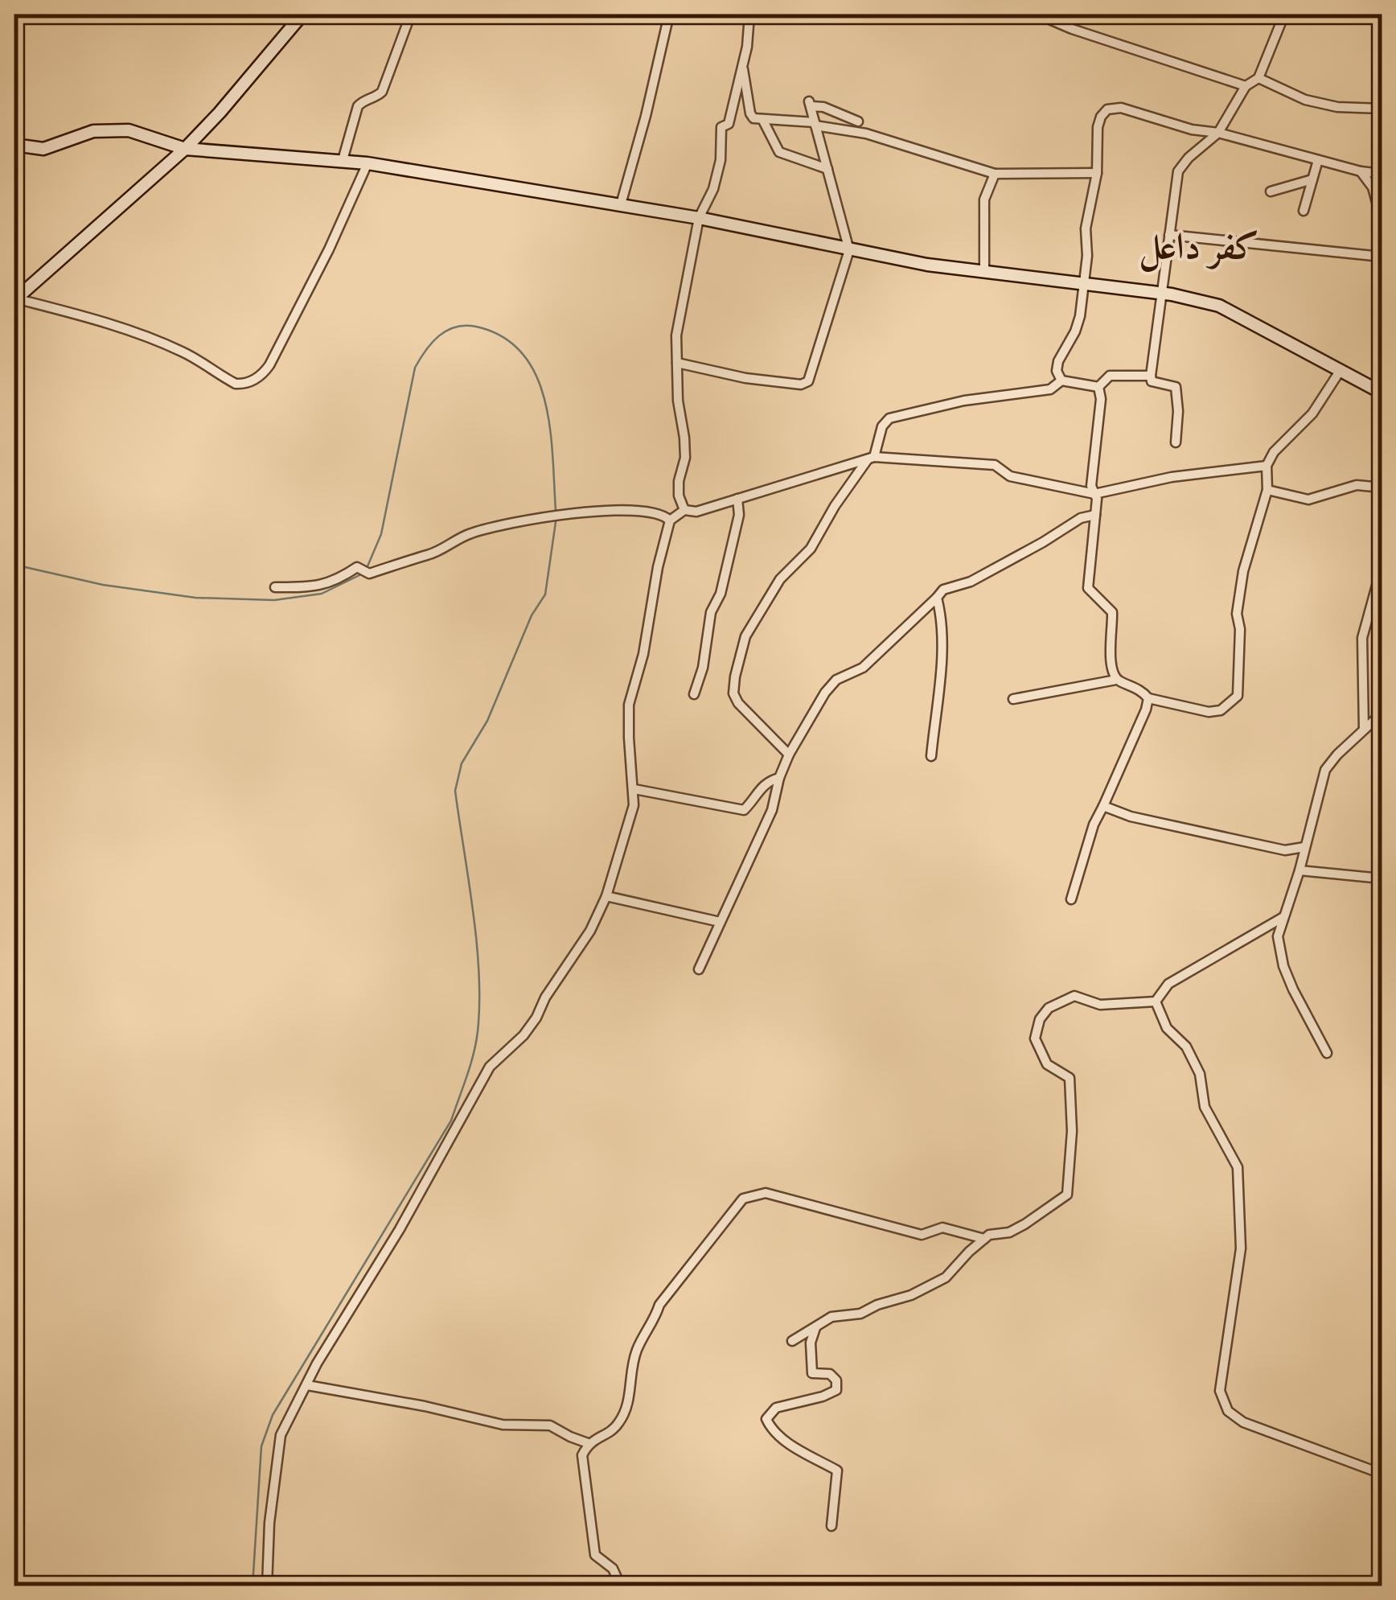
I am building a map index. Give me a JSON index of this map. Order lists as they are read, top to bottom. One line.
{"districts":["كفر داعل"]}
